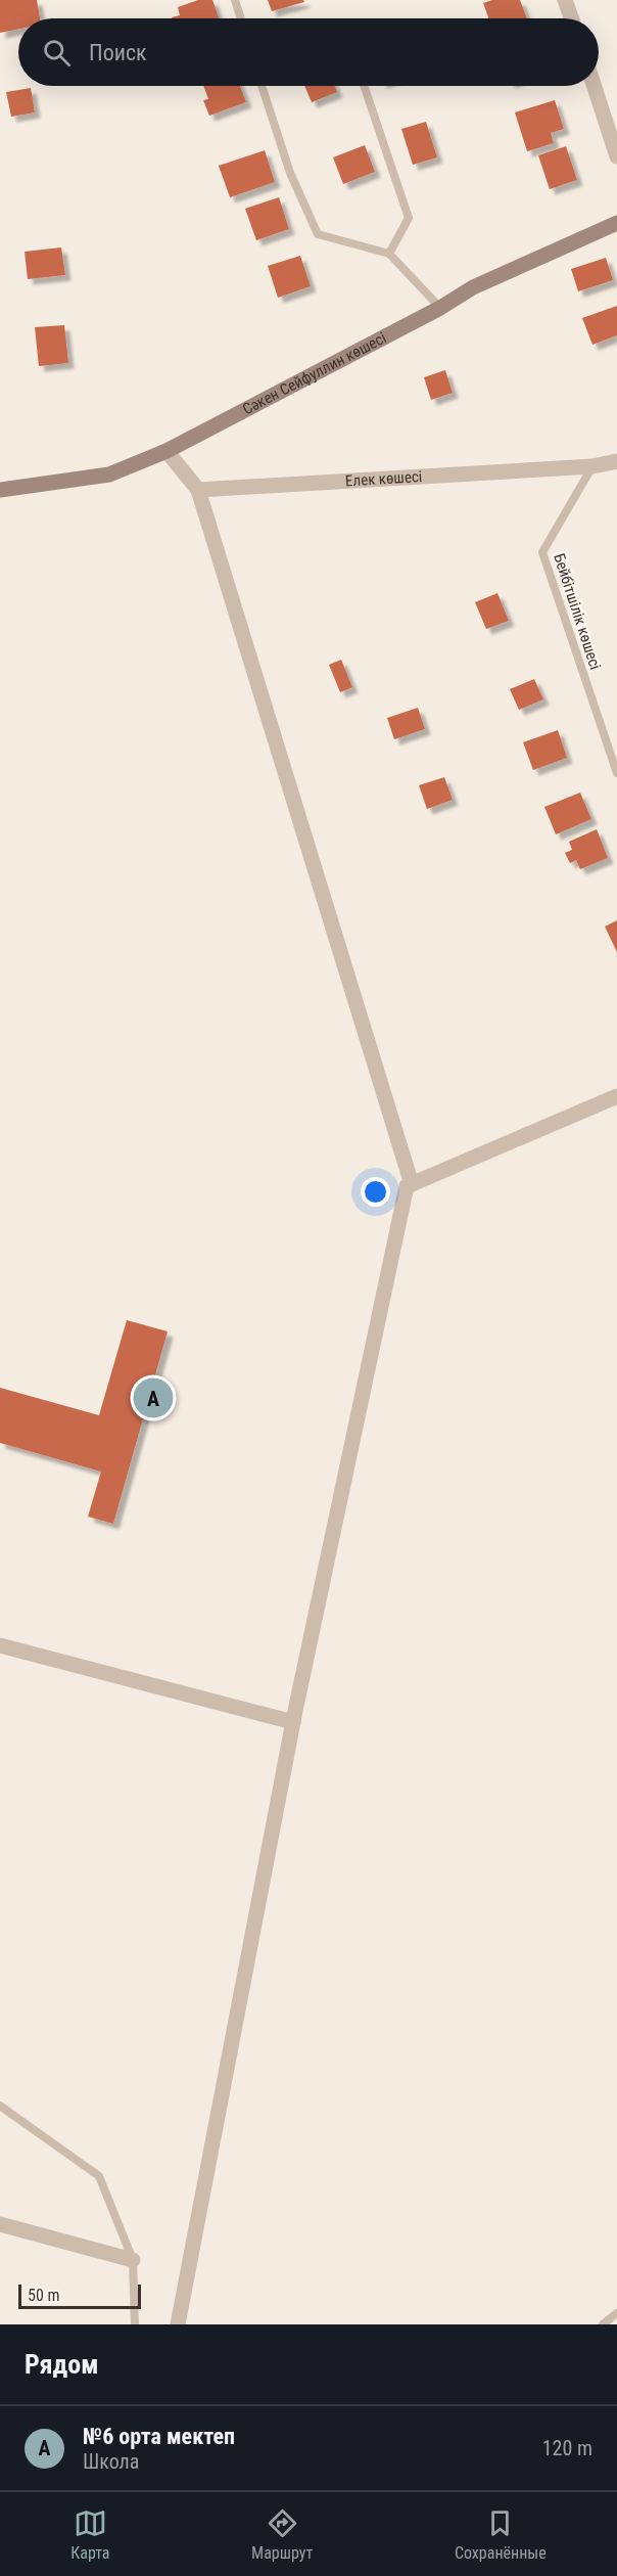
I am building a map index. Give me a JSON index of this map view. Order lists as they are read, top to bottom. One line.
{"streets":{"street":["Сәкен Сейфуллин көшесі","Елек көшесі"],"lane":["Бейбітшілік көшесі"]},"crossings":[["Елек көшесі","Бейбітшілік көшесі"]],"scale_bar":"50 m","page":{"search":"Поиск","pins":"A","scale":"50 m","heading":"Рядом","list":[{"mark":"A","name":"№6 орта мектеп","note":"Школа","value":"120 m"}],"nav":["Карта","Маршрут","Сохранённые"]}}
